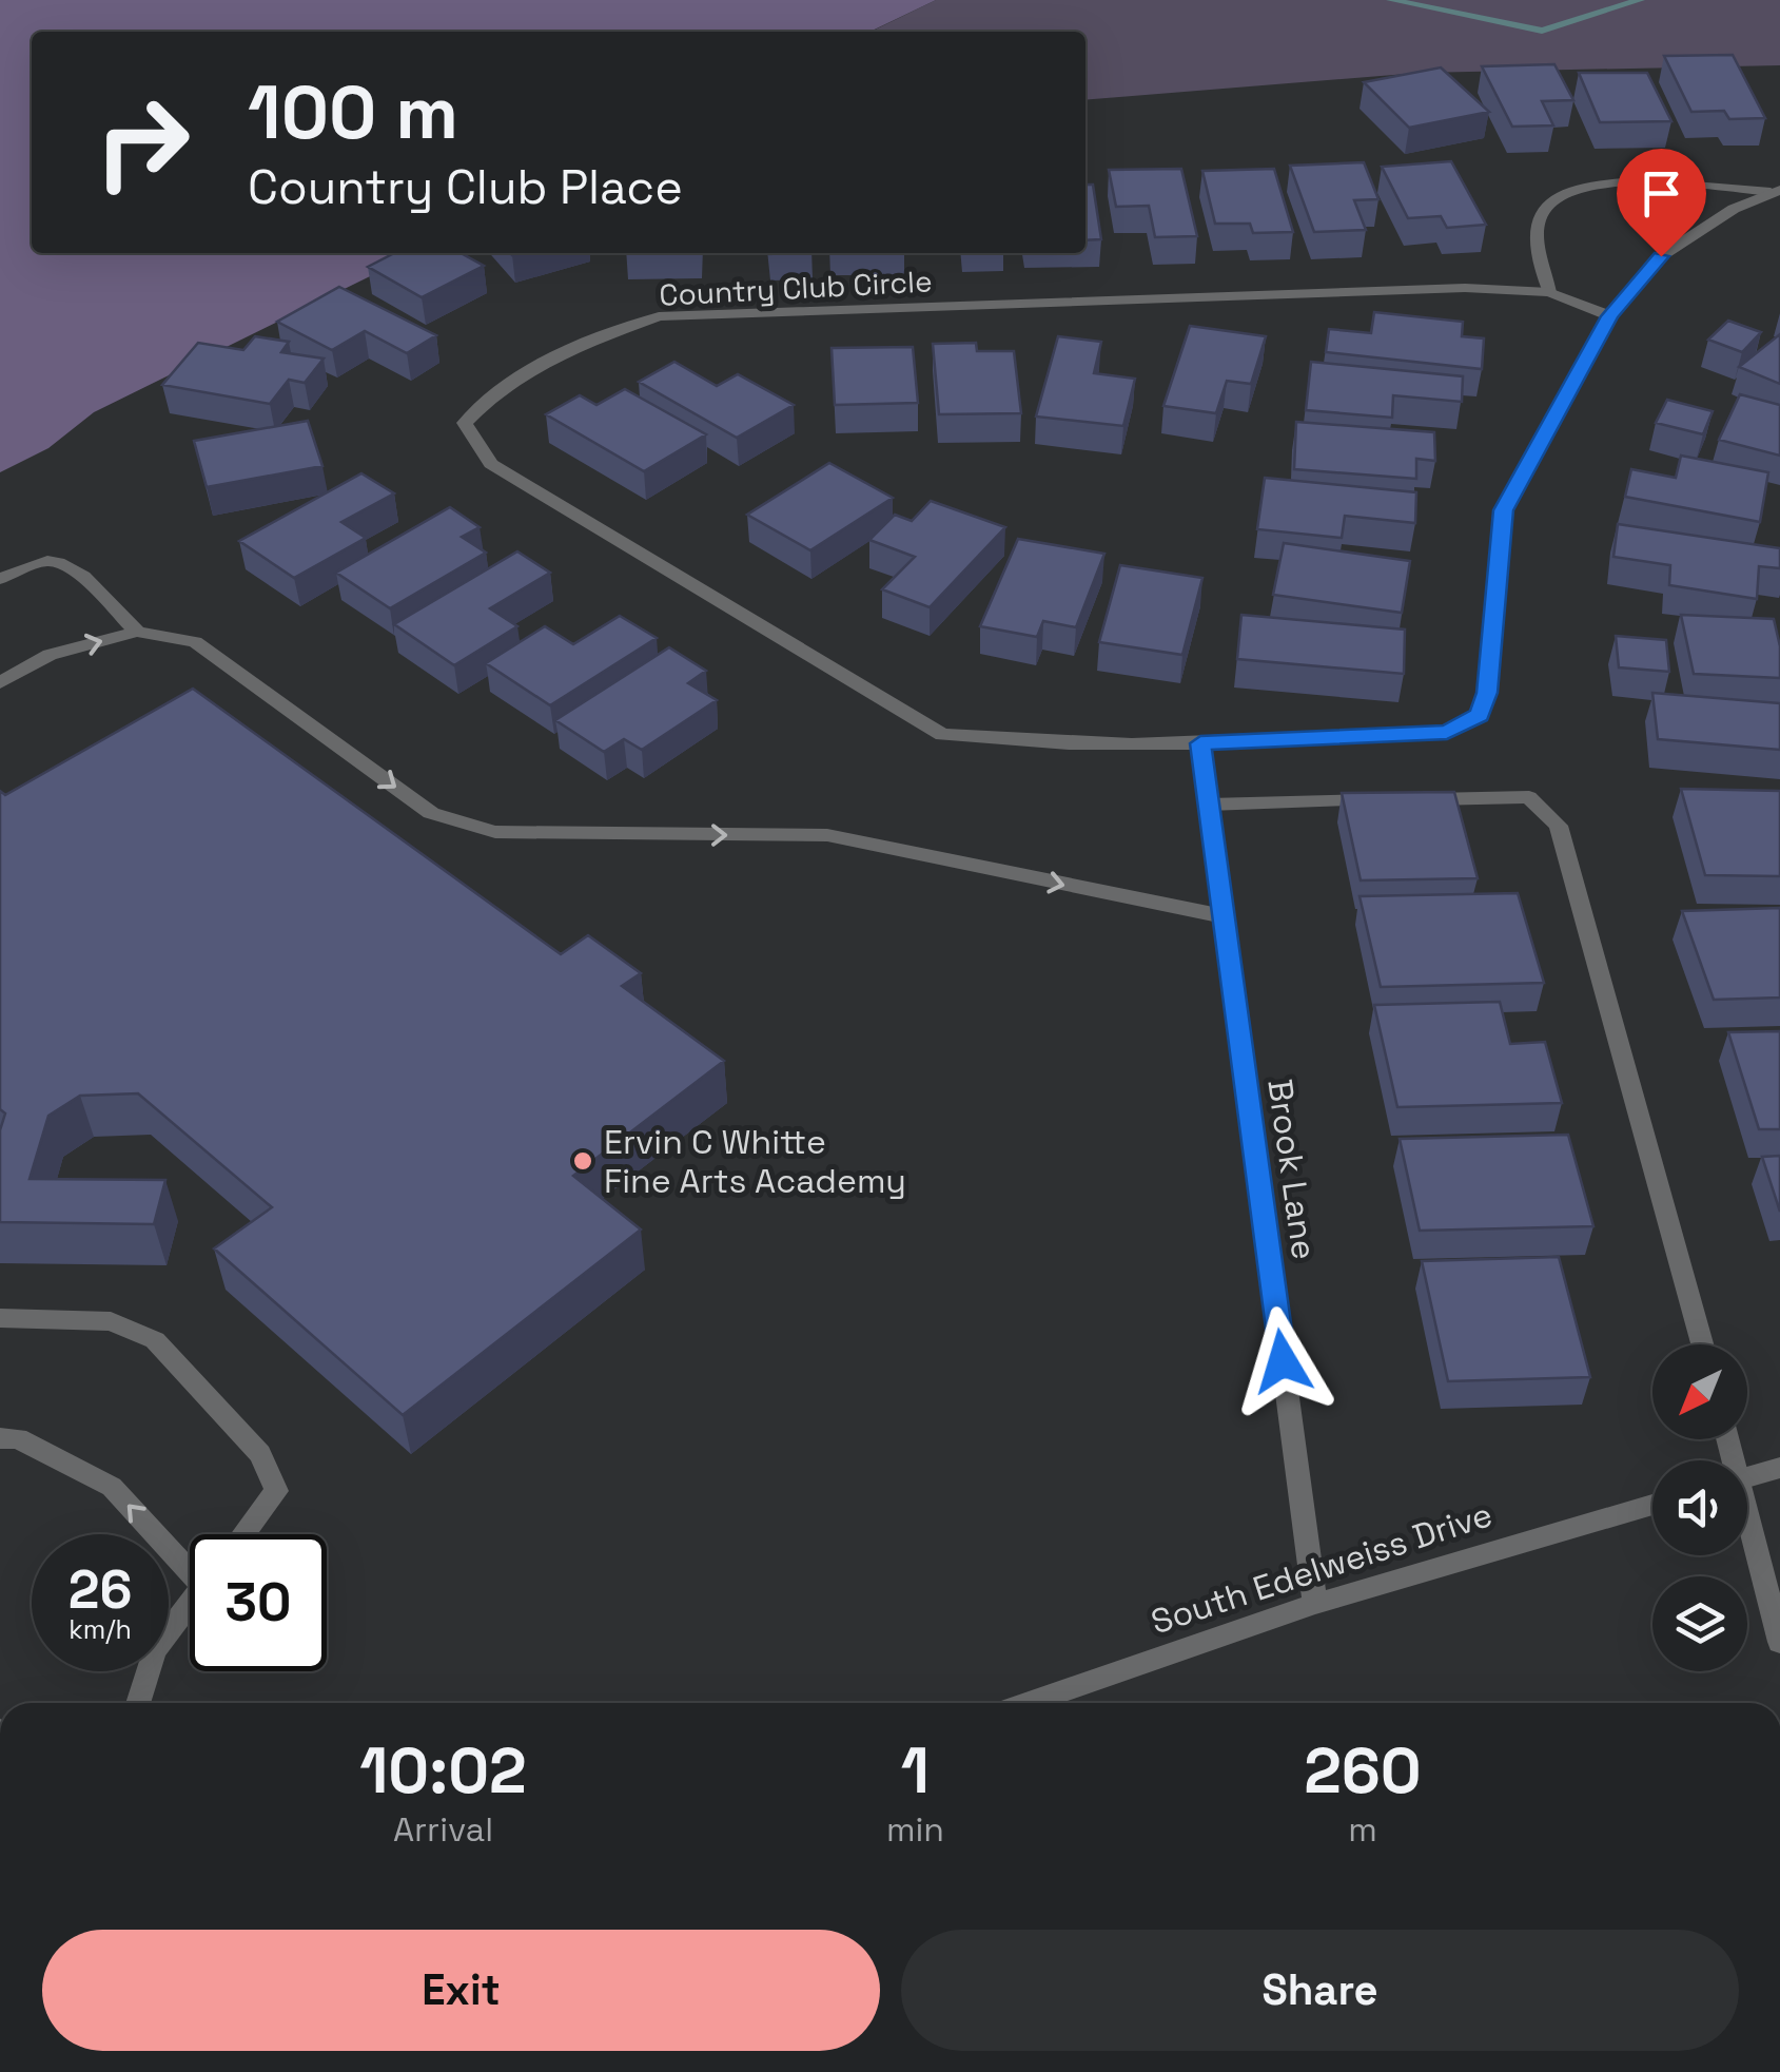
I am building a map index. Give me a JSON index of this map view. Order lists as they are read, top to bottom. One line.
{"streets":{"street":["Country Club Circle","Brook Lane","South Edelweiss Drive"]},"crossings":[["Country Club Circle","Brook Lane"],["Brook Lane","South Edelweiss Drive"]],"places":["Ervin C Whitte Fine Arts Academy"],"north":"bottom left","page":{"turn":["100 m","Country Club Place"],"speed":"26 km/h","limit":"30","eta":["10:02","Arrival","1","min","260","m"],"buttons":["Exit","Share"]}}
